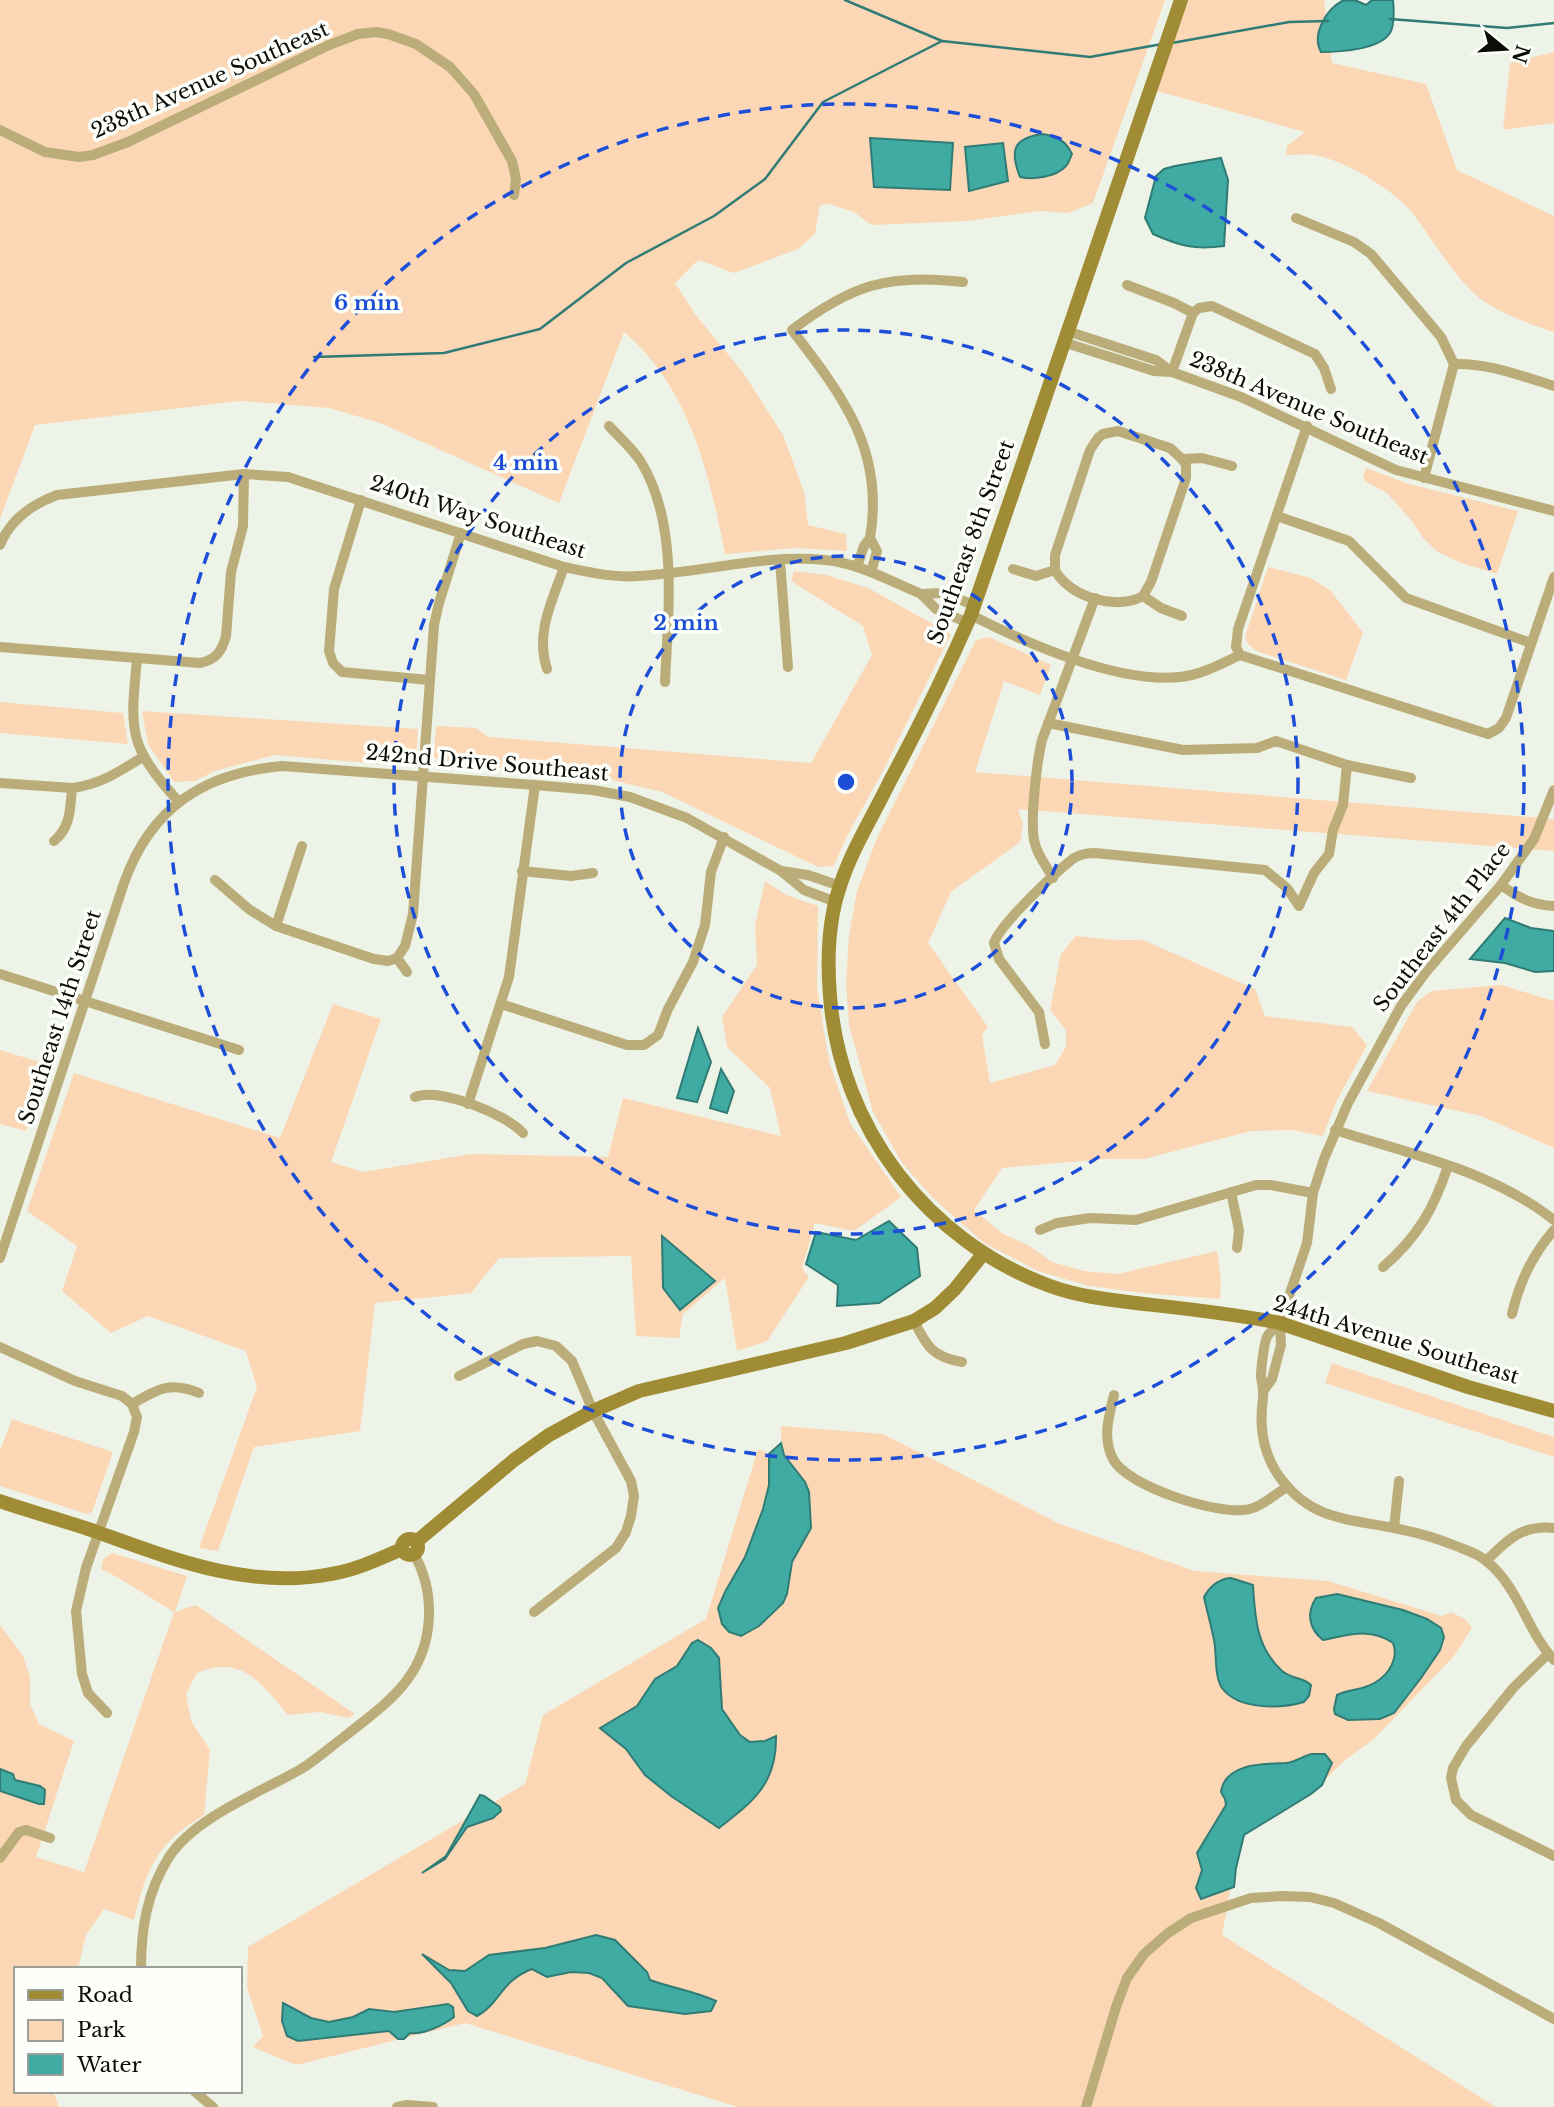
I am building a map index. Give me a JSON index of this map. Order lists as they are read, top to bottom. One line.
{"streets":{"street":["238th Avenue Southeast","240th Way Southeast","Southeast 8th Street","242nd Drive Southeast","Southeast 4th Place","Southeast 14th Street","244th Avenue Southeast"]},"crossings":[["238th Avenue Southeast","Southeast 8th Street"],["240th Way Southeast","Southeast 8th Street"],["Southeast 8th Street","242nd Drive Southeast"],["Southeast 8th Street","244th Avenue Southeast"],["242nd Drive Southeast","Southeast 14th Street"],["Southeast 4th Place","244th Avenue Southeast"]],"legend":["Road","Park","Water"],"north":"right","rings":["6 min","4 min","2 min"]}
